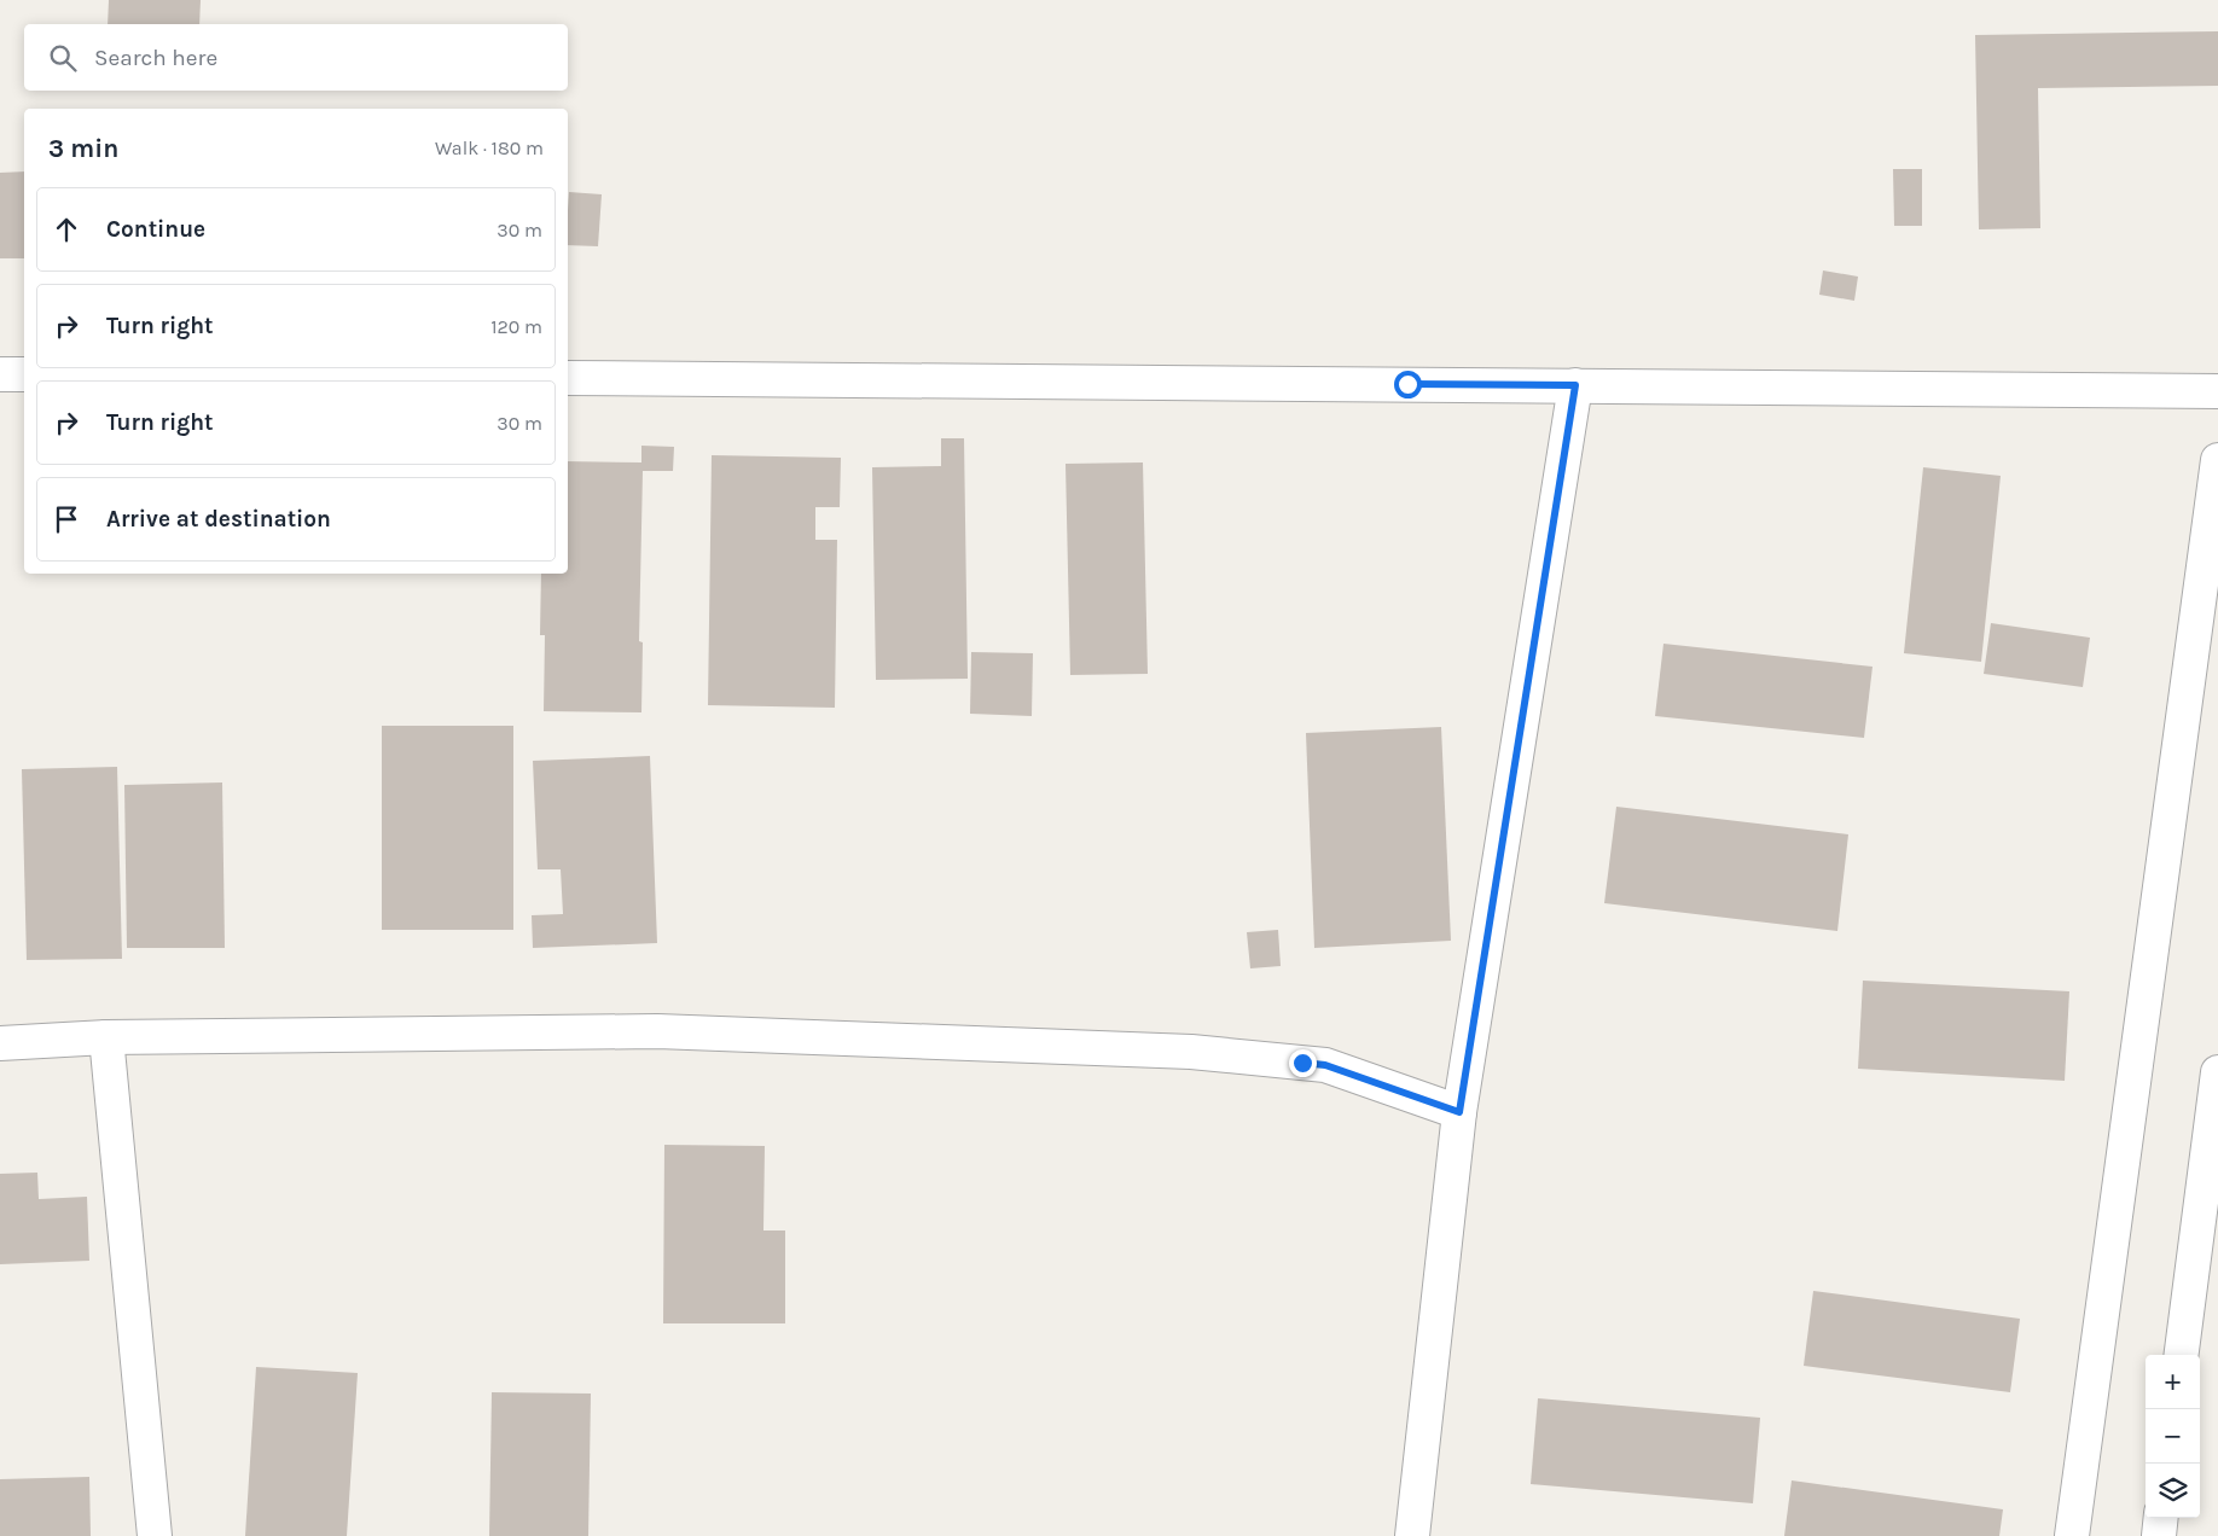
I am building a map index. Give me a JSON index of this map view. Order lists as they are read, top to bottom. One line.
{"page":{"search":"Search here","heading":["3 min","Walk · 180 m"],"list":[["Continue","30 m"],["Turn right","120 m"],["Turn right","30 m"],"Arrive at destination"],"map_buttons":["+","−"]}}
